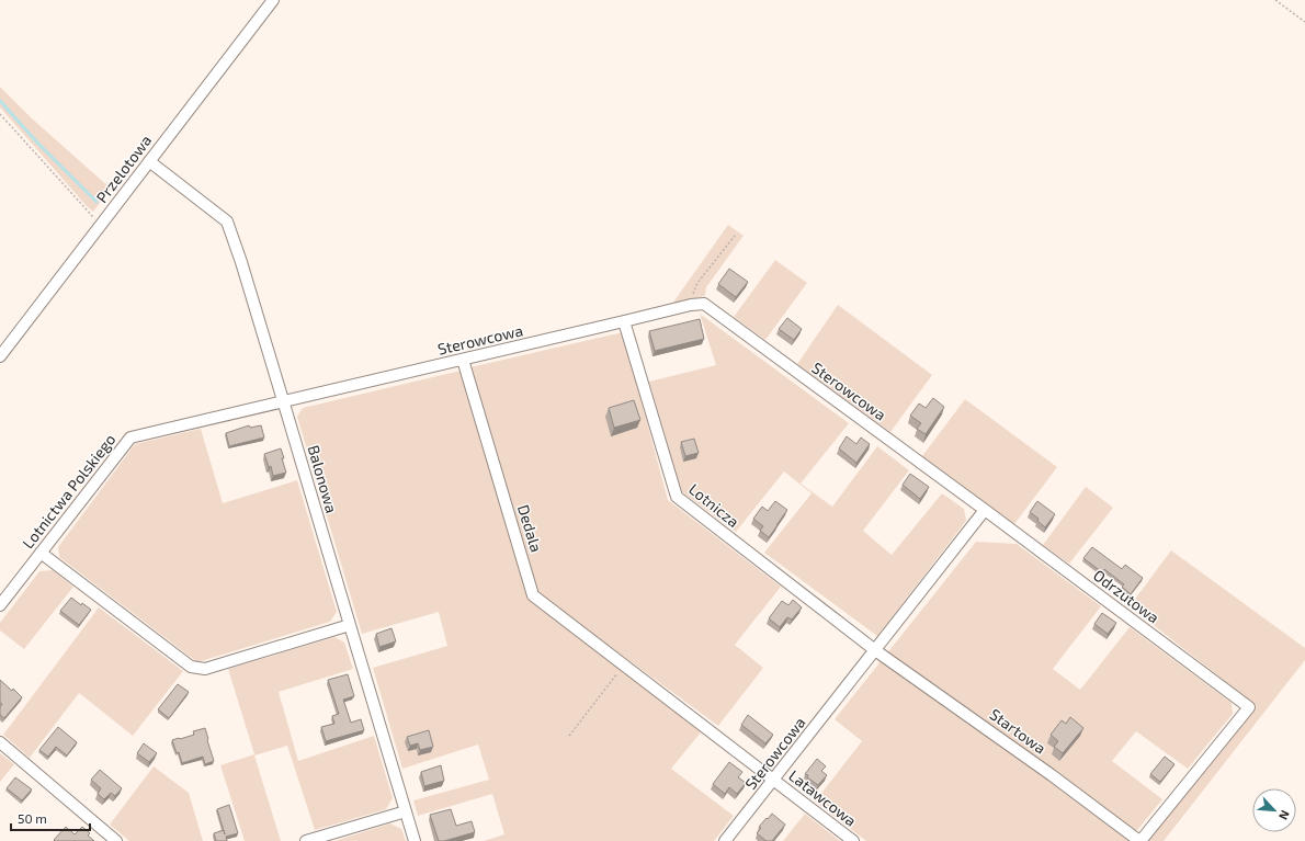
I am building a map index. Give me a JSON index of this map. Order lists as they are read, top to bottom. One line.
{"streets":{"street":["Przelotowa","Sterowcowa","Balonowa","Lotnictwa Polskiego","Lotnicza","Dedala","Odrzutowa","Startowa","Latawcowa"]},"crossings":[["Przelotowa","Balonowa"],["Sterowcowa","Balonowa"],["Sterowcowa","Lotnictwa Polskiego"],["Sterowcowa","Lotnicza"],["Sterowcowa","Dedala"],["Sterowcowa","Odrzutowa"],["Sterowcowa","Startowa"],["Sterowcowa","Latawcowa"],["Balonowa","Lotnictwa Polskiego"],["Lotnicza","Startowa"],["Dedala","Latawcowa"],["Odrzutowa","Startowa"]],"scale_bar":"50 m","north":"bottom right"}
